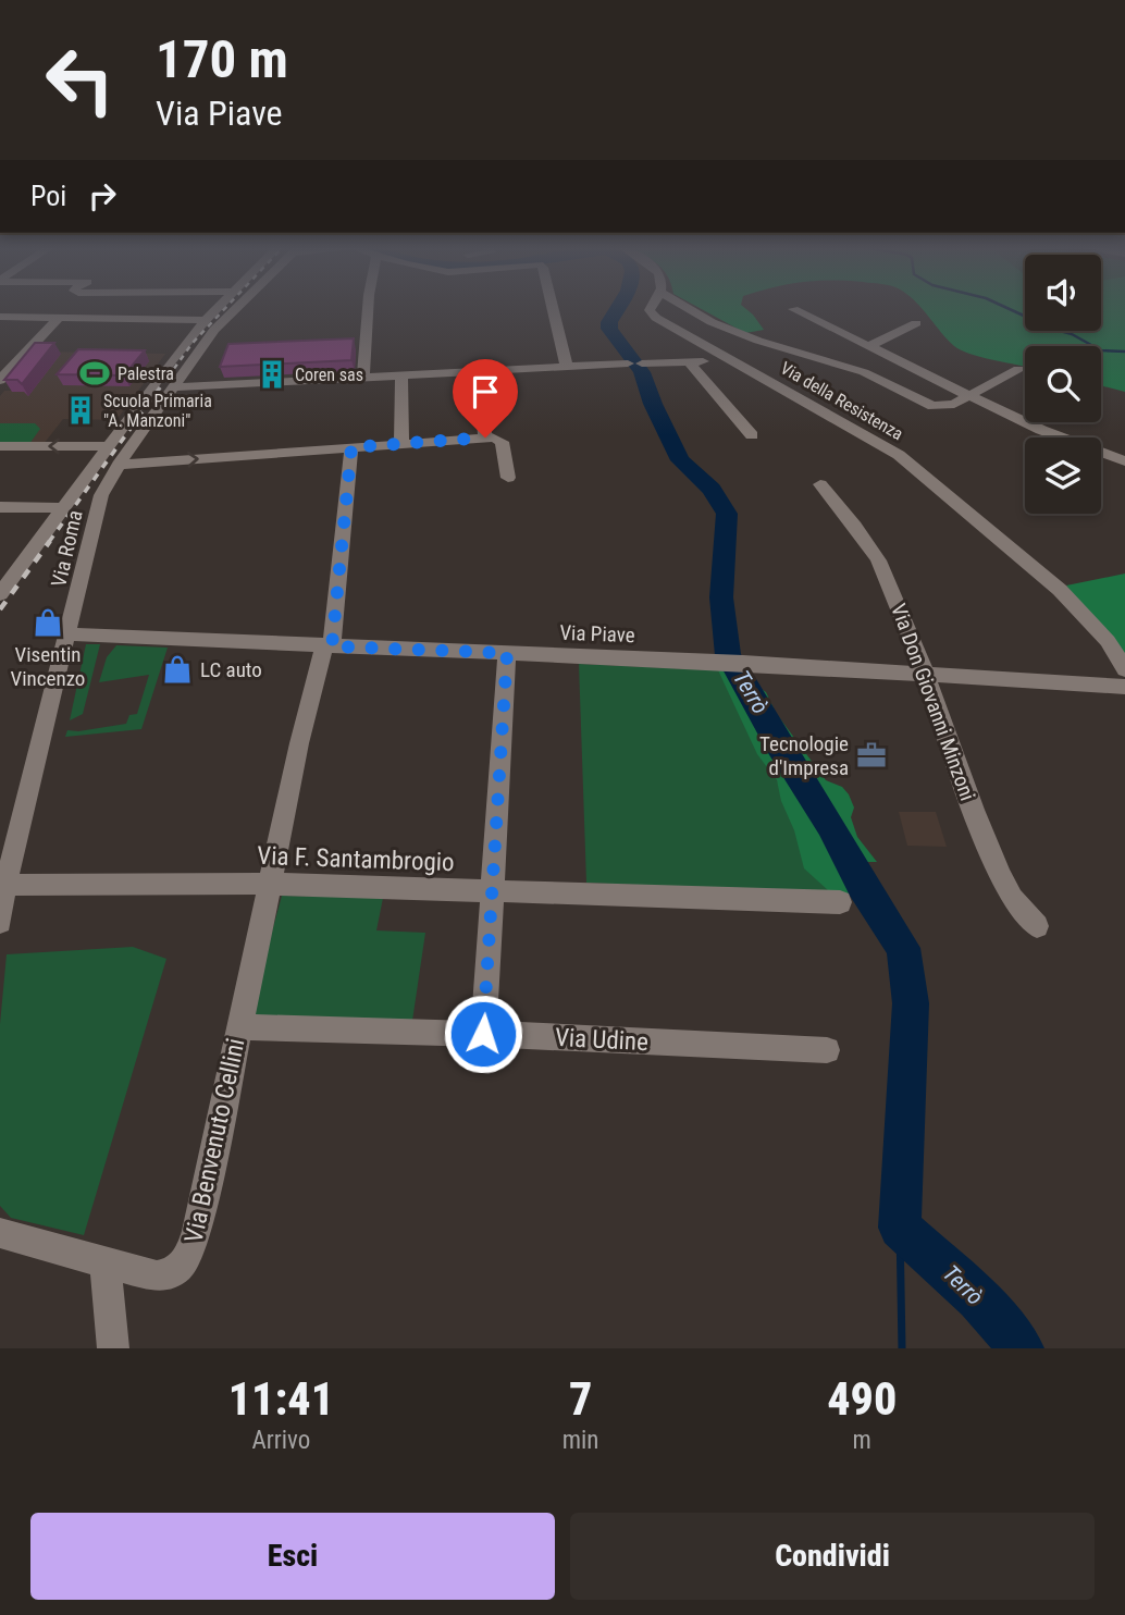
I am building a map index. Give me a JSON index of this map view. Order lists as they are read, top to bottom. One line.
{"streets":{"street":["Via della Resistenza","Via Roma","Via Piave","Via Don Giovanni Minzoni","Via F. Santambrogio","Via Udine","Via Benvenuto Cellini"]},"crossings":[["Via Roma","Via Piave"],["Via Roma","Via F. Santambrogio"],["Via Piave","Via Don Giovanni Minzoni"],["Via Piave","Via Benvenuto Cellini"],["Via F. Santambrogio","Via Benvenuto Cellini"],["Via Udine","Via Benvenuto Cellini"]],"water":["Terrò"],"places":{"sports":["Palestra"],"building":["Coren sas","Scuola Primaria \"A. Manzoni\""],"shop":["Visentin Vincenzo","LC auto"],"office":["Tecnologie d'Impresa"]},"page":{"turn":["170 m","Via Piave"],"then":"Poi","eta":["11:41","Arrivo","7","min","490","m"],"buttons":["Esci","Condividi"]}}
